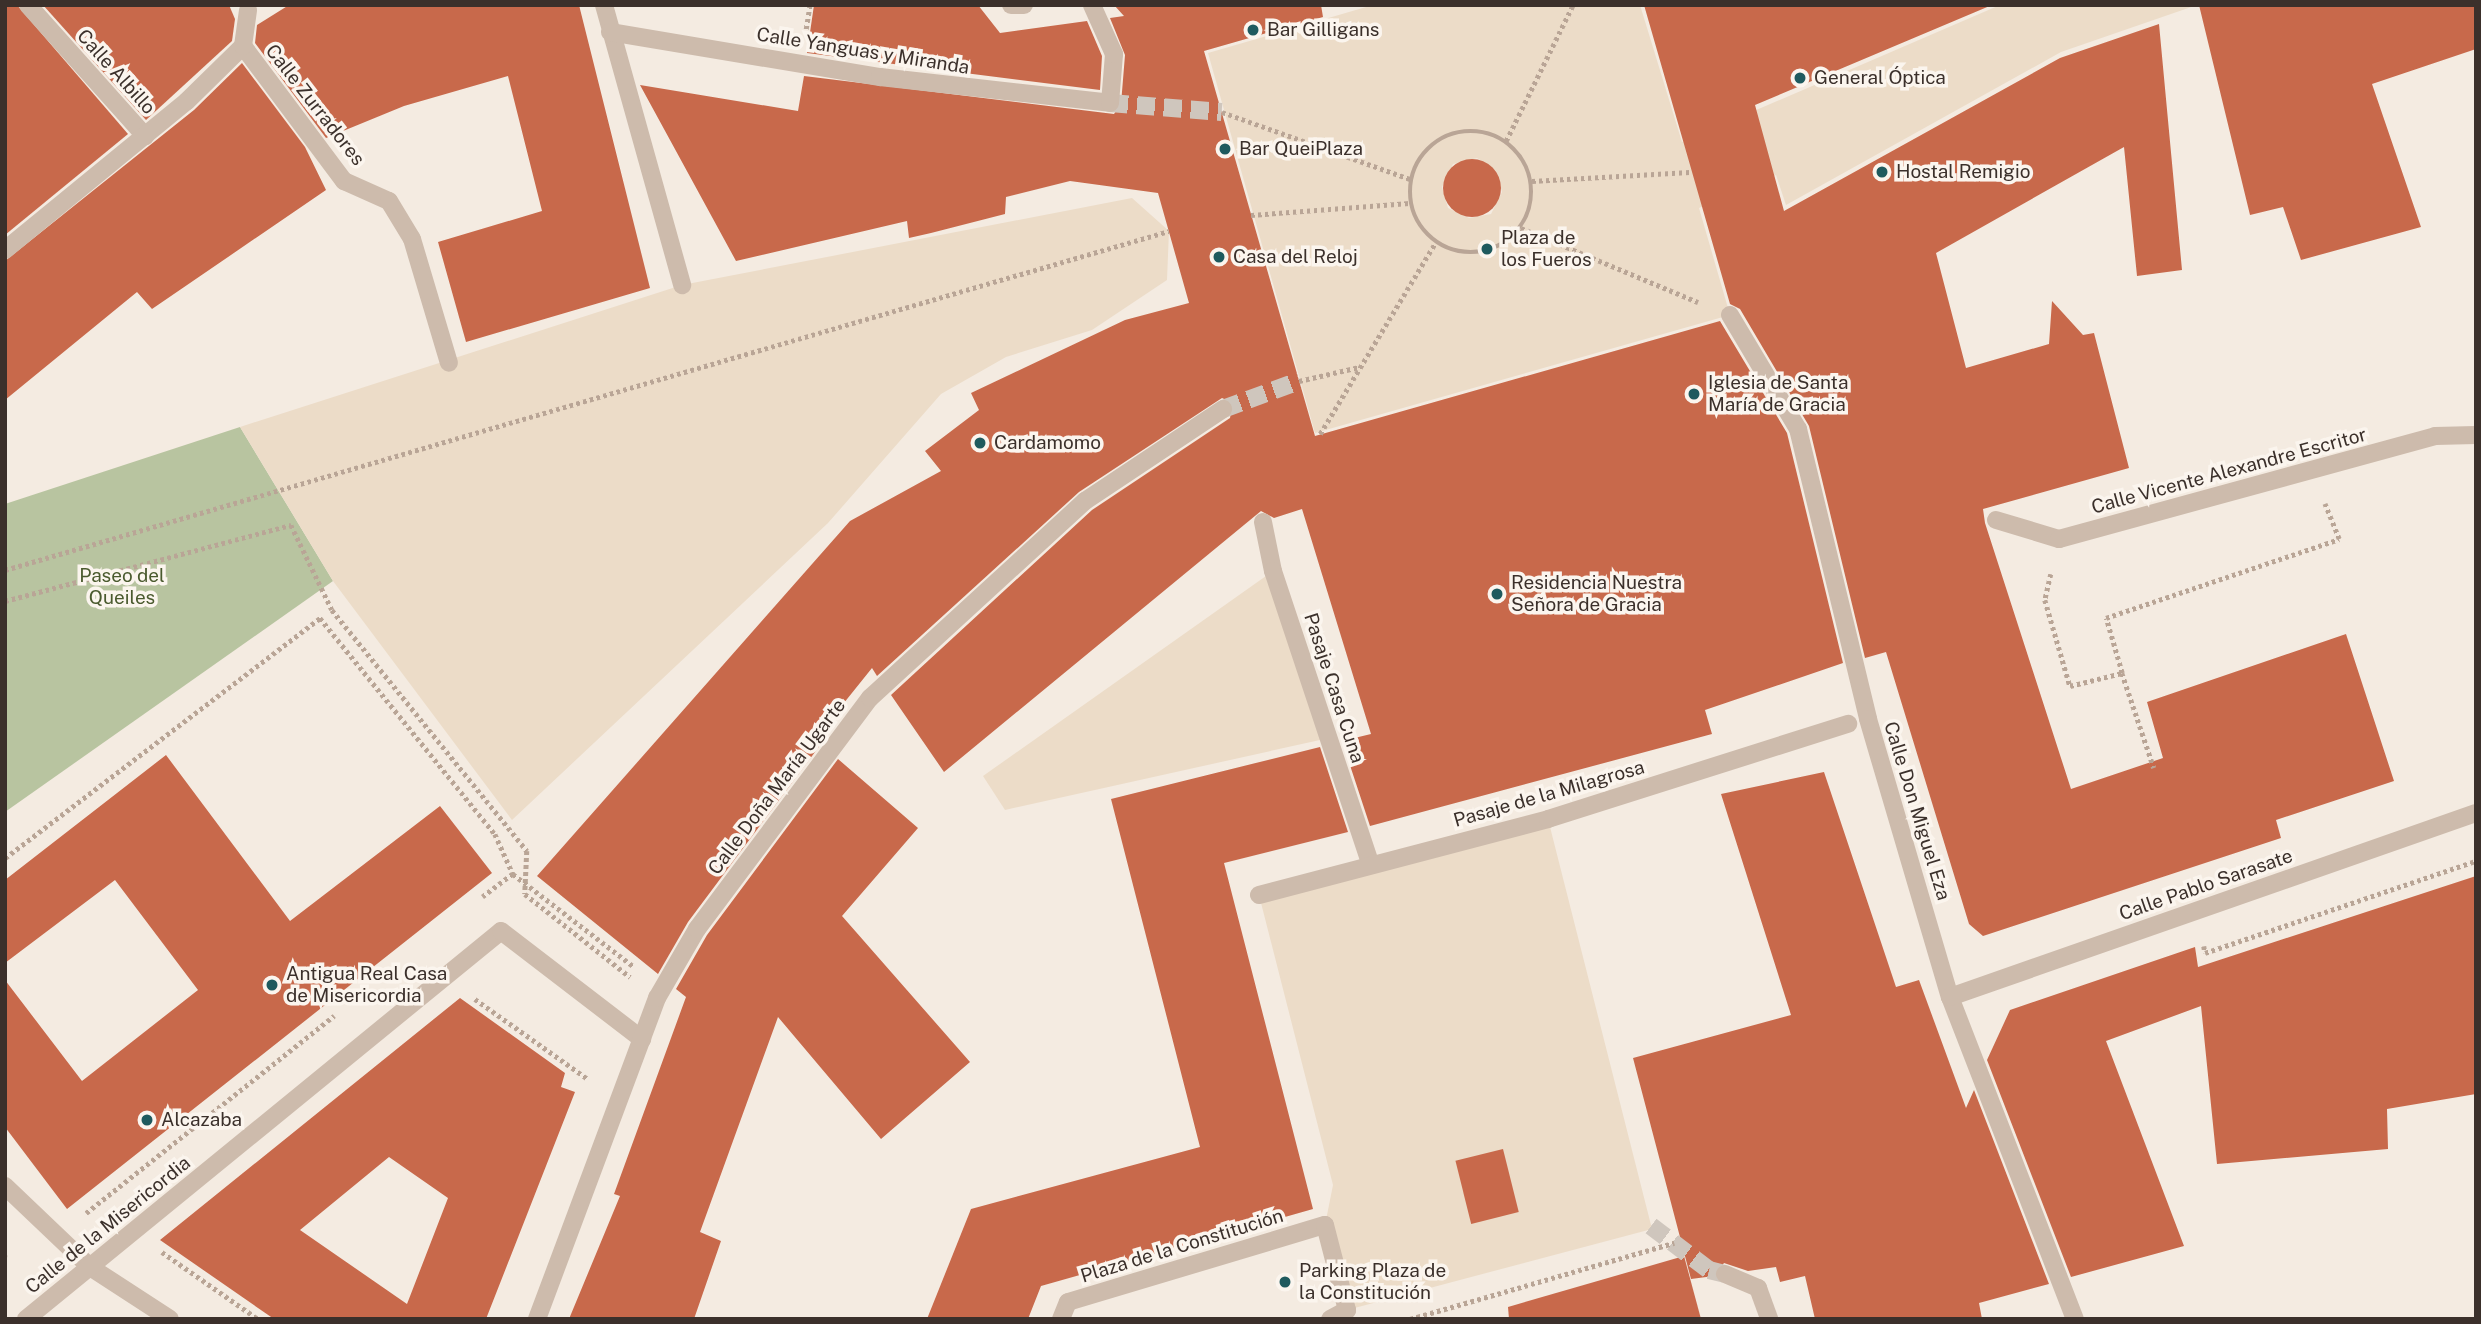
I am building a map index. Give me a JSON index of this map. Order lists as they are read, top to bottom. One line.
{"streets":{"street":["Calle Yanguas y Miranda","Calle Albillo","Calle Zurradores","Calle Vicente Alexandre Escritor","Pasaje Casa Cuna","Calle Doña María Ugarte","Pasaje de la Milagrosa","Calle Don Miguel Eza","Calle Pablo Sarasate","Calle de la Misericordia","Plaza de la Constitución"]},"crossings":[["Calle Albillo","Calle Zurradores"],["Pasaje Casa Cuna","Pasaje de la Milagrosa"],["Calle Doña María Ugarte","Calle de la Misericordia"],["Calle Don Miguel Eza","Calle Pablo Sarasate"]],"parks":["Paseo del Queiles"],"places":["Bar Gilligans","General Óptica","Bar QueiPlaza","Hostal Remigio","Plaza de los Fueros","Casa del Reloj","Iglesia de Santa María de Gracia","Cardamomo","Residencia Nuestra Señora de Gracia","Antigua Real Casa de Misericordia","Alcazaba","Parking Plaza de la Constitución"]}
